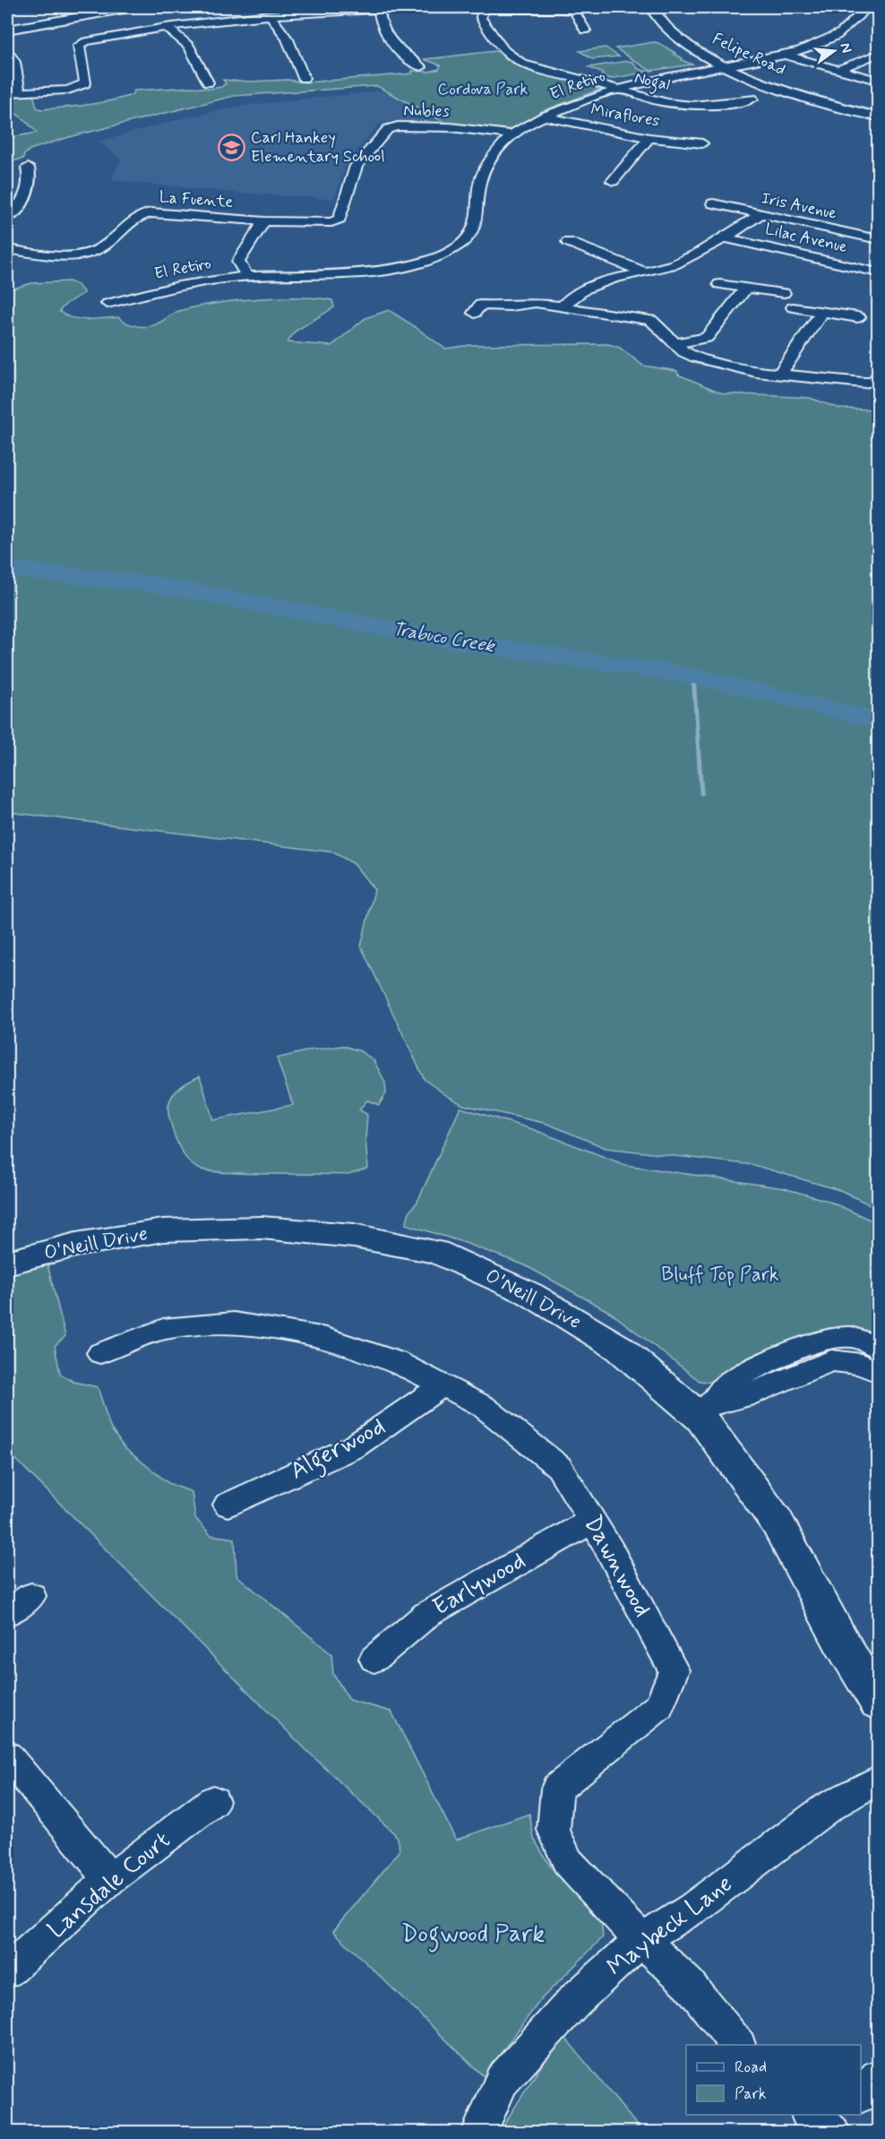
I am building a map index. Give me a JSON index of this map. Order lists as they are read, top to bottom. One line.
{"streets":{"main road":["Felipe Road","O'Neill Drive"],"street":["Nogal","El Retiro","Nubles","Miraflores","La Fuente","Iris Avenue","Lilac Avenue","Algerwood","Dawnwood","Earlywood","Lansdale Court","Maybeck Lane"]},"crossings":[["Felipe Road","El Retiro"],["Nogal","El Retiro"],["El Retiro","Nubles"],["El Retiro","Miraflores"],["Nubles","La Fuente"],["Algerwood","Dawnwood"],["Dawnwood","Earlywood"],["Dawnwood","Maybeck Lane"]],"water":["Trabuco Creek"],"parks":["Cordova Park","Bluff Top Park","Dogwood Park"],"places":{"school or university":["Carl Hankey Elementary School"]},"legend":["Road","Park"],"north":"right"}
